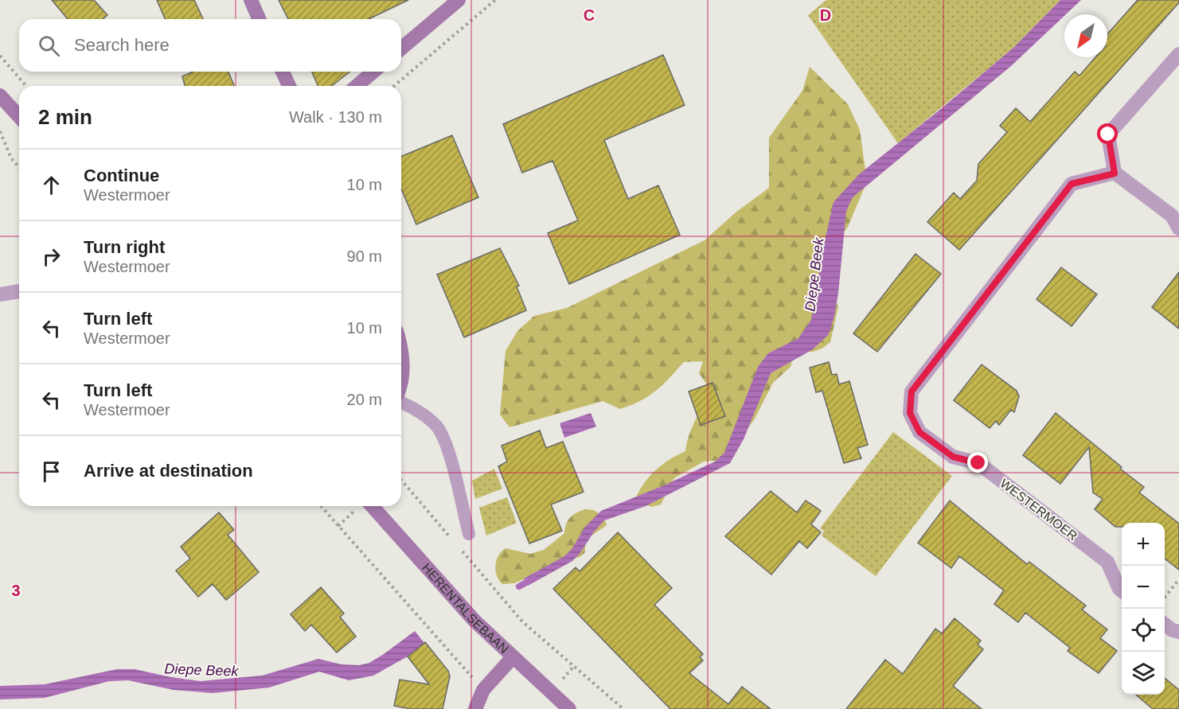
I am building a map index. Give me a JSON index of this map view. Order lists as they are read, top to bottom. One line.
{"streets":{"main road":["HERENTALSEBAAN"],"street":["WESTERMOER"]},"water":["Diepe Beek"],"north":"bottom left","page":{"search":"Search here","heading":["2 min","Walk · 130 m"],"list":[["Continue","Westermoer","10 m"],["Turn right","Westermoer","90 m"],["Turn left","Westermoer","10 m"],["Turn left","Westermoer","20 m"],"Arrive at destination"],"map_buttons":["+","−"]},"grid":{"columns":["C","D"],"rows":["3"]}}
